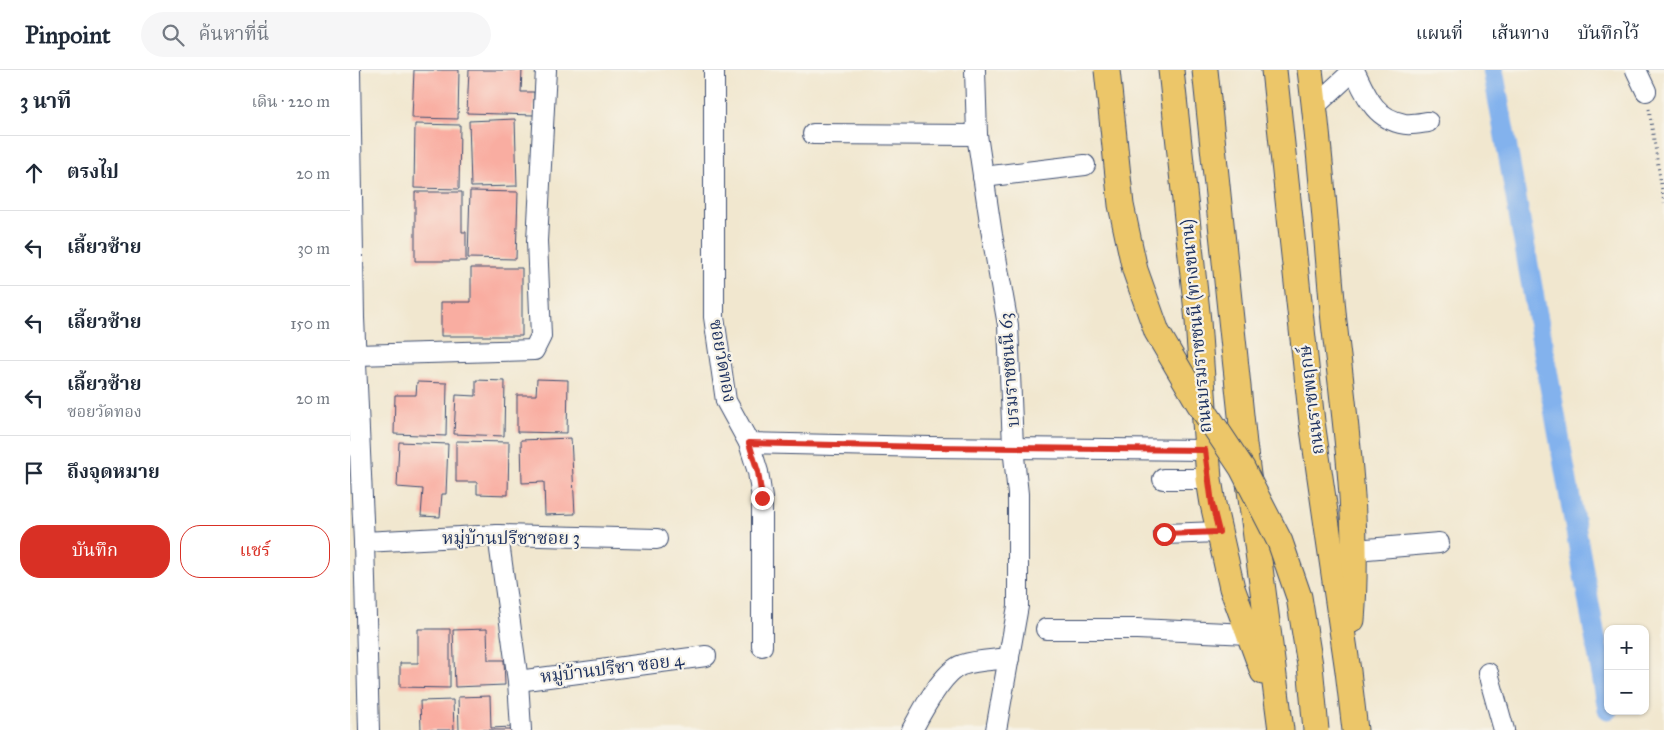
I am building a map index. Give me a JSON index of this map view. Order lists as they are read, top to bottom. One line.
{"streets":{"main road":["ถนนบรมราชชนนี (ทางขนาน)","ถนนราชพฤกษ์"],"street":["ซอยวัดทอง","บรมราชชนนี 63","หมู่บ้านปรีชาซอย 3","หมู่บ้านปรีชา ซอย 4"]},"page":{"header":"Pinpoint","search":"ค้นหาที่นี่","nav":["แผนที่","เส้นทาง","บันทึกไว้"],"heading":["3 นาที","เดิน · 220 m"],"list":[["ตรงไป","20 m"],["เลี้ยวซ้าย","30 m"],["เลี้ยวซ้าย","150 m"],["เลี้ยวซ้าย","ซอยวัดทอง","20 m"],"ถึงจุดหมาย"],"buttons":["บันทึก","แชร์"],"map_buttons":["+","−"]}}
